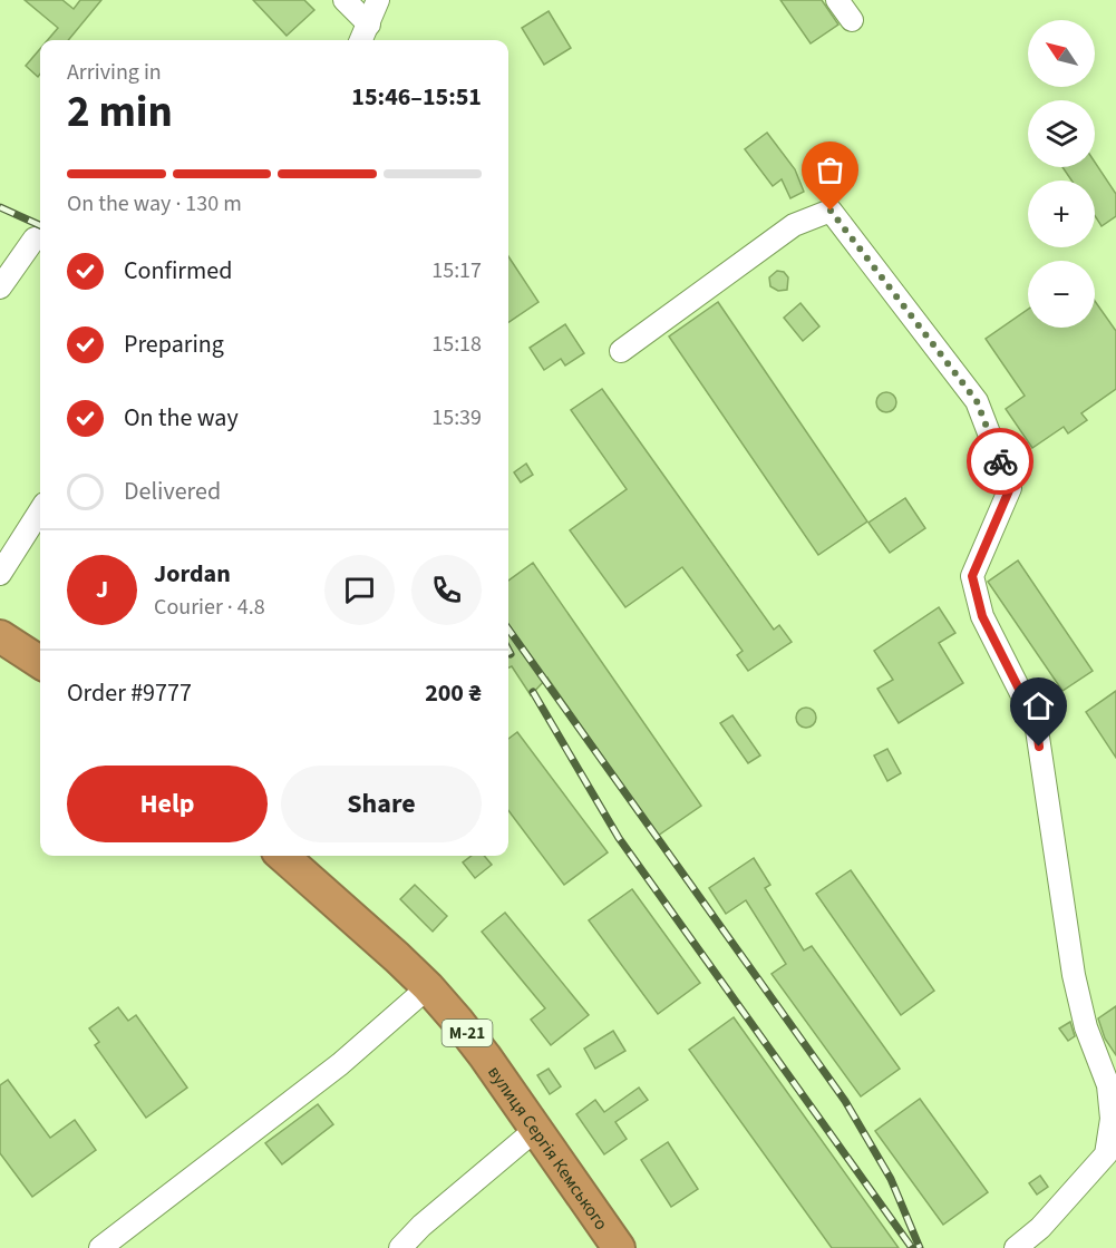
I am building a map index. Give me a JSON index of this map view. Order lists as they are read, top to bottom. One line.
{"streets":{"highway":["М-21","вулиця Сергія Кемського"]},"north":"top left","page":{"map_buttons":["+","−"],"heading":["2 min","Arriving in","15:46–15:51"],"panel":["Jordan","Courier · 4.8","Order #9777","200 ₴"],"bar":"On the way · 130 m","list":[["Confirmed","15:17"],["Preparing","15:18"],["On the way","15:39"],"Delivered"],"round":"J","buttons":["Help","Share"]}}
